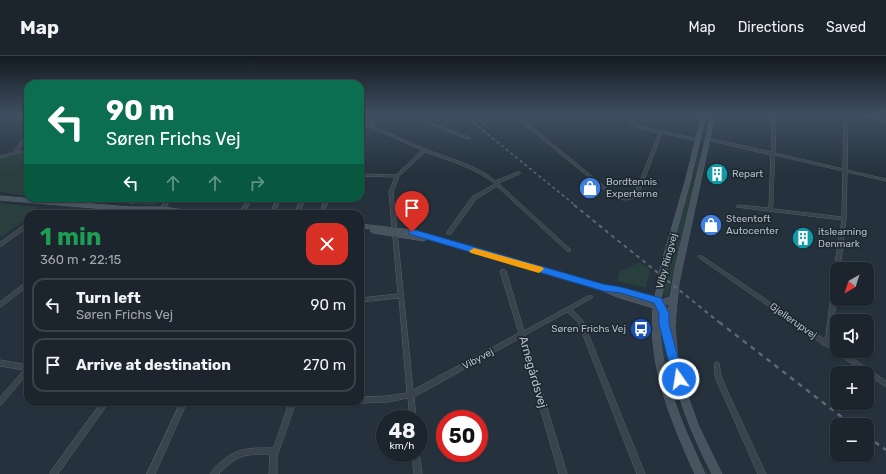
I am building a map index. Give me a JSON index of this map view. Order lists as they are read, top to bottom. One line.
{"streets":{"main road":["Viby Ringvej"],"street":["Gjellerupvej","Vibyvej","Arnegårdsvej"]},"crossings":[["Vibyvej","Arnegårdsvej"]],"places":{"building":["Repart","itslearning Denmark"],"shop":["Bordtennis Experterne","Steentoft Autocenter"],"bus stop":["Søren Frichs Vej"]},"north":"bottom left","page":{"header":"Map","nav":["Map","Directions","Saved"],"turn":["90 m","Søren Frichs Vej"],"heading":["1 min","360 m · 22:15"],"map_buttons":["+","−"],"list":[{"name":"Turn left","note":"Søren Frichs Vej","value":"90 m"},{"name":"Arrive at destination","value":"270 m"}],"speed":"48 km/h","limit":"50"}}
